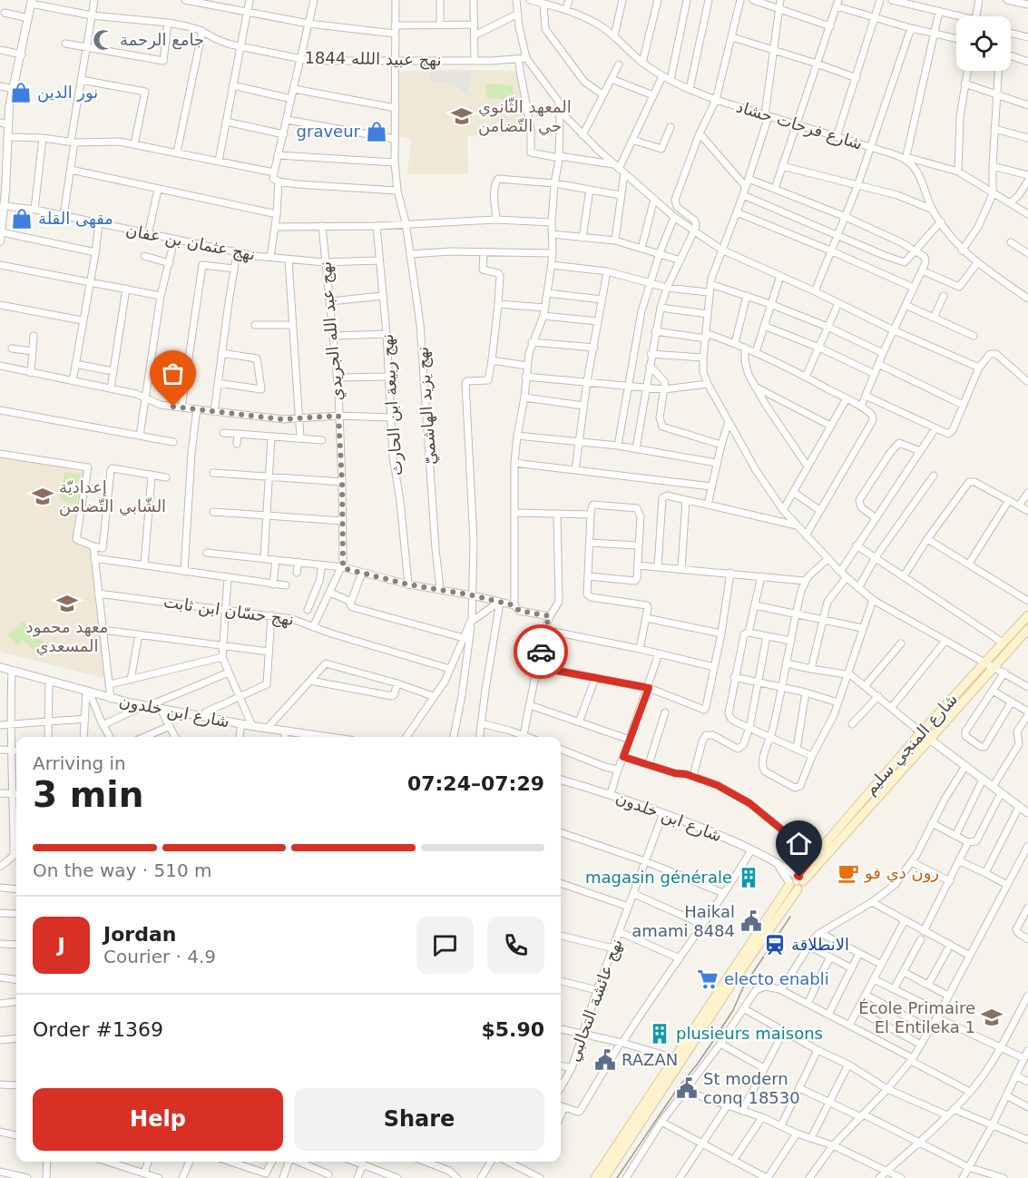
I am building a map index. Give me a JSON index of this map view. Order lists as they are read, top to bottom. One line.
{"streets":{"main road":["شارع المنجي سليم"],"street":["نهج عبيد اللله 1844","شارع فرحات حشاد","نهج عثمان بن عفان","نهج عبد الله الجريدي","نهج ربيعة ابن الحارث","نهج يزيد الهاشميّ","نهج حسّان ابن ثابت","شارع ابن خلدون","نهج عائشة التحالبي"]},"crossings":[["نهج عبيد اللله 1844","نهج يزيد الهاشميّ"],["نهج عثمان بن عفان","نهج عبد الله الجريدي"],["نهج عثمان بن عفان","نهج ربيعة ابن الحارث"],["شارع ابن خلدون","شارع المنجي سليم"],["شارع ابن خلدون","نهج عائشة التحالبي"]],"places":{"mosque":["جامع الرحمة"],"shop":["نور الدين","graveur","مقهى القلة"],"school or university":["المعهد الثّانوي حي التّضامن","إعداديّة الشّابي التّضامن","معهد محمود المسعدي","École Primaire El Entileka 1"],"cafe":["رون دي فو"],"building":["magasin générale","plusieurs maisons"],"public building":["Haikal amami 8484","RAZAN","St modern conq 18530"],"station":["الانطلاقة"],"supermarket":["electo enabli"]},"page":{"heading":["3 min","Arriving in","07:24–07:29"],"panel":["Jordan","Courier · 4.9","Order #1369","$5.90"],"bar":"On the way · 510 m","round":"J","buttons":["Help","Share"]}}
